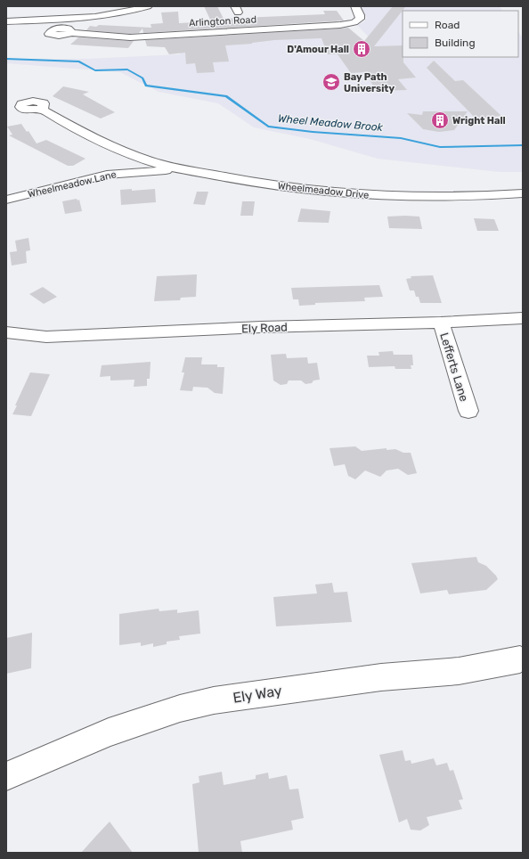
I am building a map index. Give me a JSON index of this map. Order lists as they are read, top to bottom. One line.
{"streets":{"street":["Arlington Road","Wheelmeadow Lane","Wheelmeadow Drive","Ely Road","Lefferts Lane","Ely Way"]},"crossings":[["Wheelmeadow Lane","Wheelmeadow Drive"],["Ely Road","Lefferts Lane"]],"water":["Wheel Meadow Brook"],"places":{"building":["D'Amour Hall","Wright Hall"],"school or university":["Bay Path University"]},"legend":["Road","Building"]}
